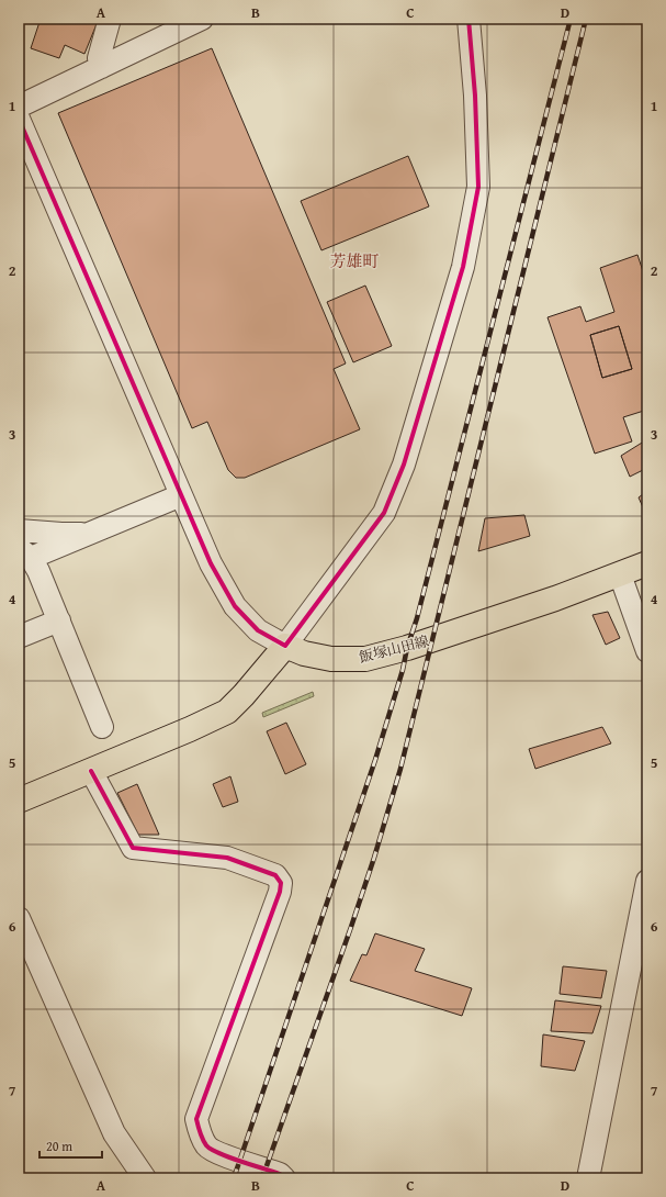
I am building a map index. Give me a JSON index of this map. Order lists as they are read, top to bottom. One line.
{"streets":{"main road":["飯塚山田線"]},"districts":["芳雄町"],"scale_bar":"20 m","grid":{"columns":["A","B","C","D"],"rows":["1","2","3","4","5","6","7"]}}
